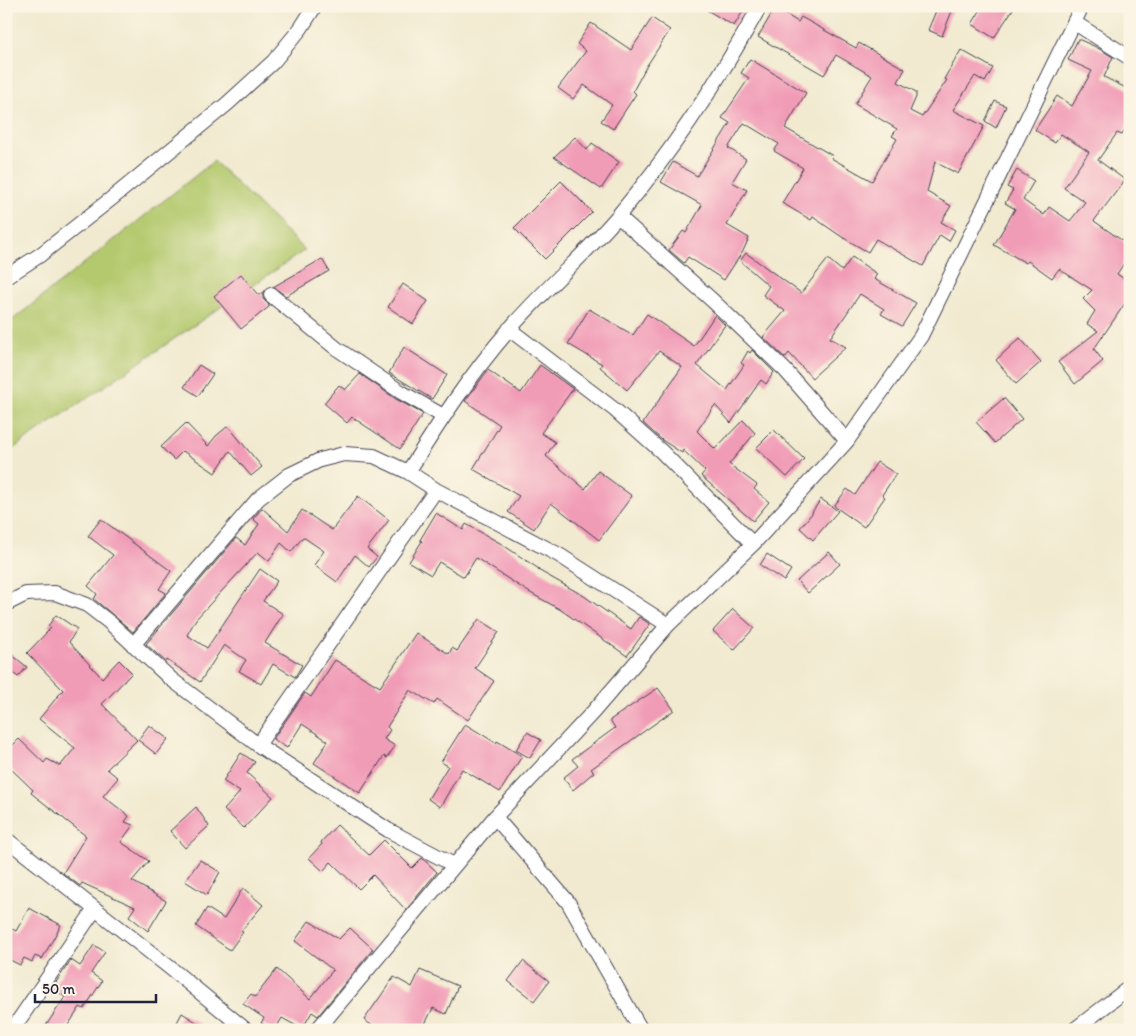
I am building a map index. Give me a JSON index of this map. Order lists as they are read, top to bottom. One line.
{"scale_bar":"50 m"}
